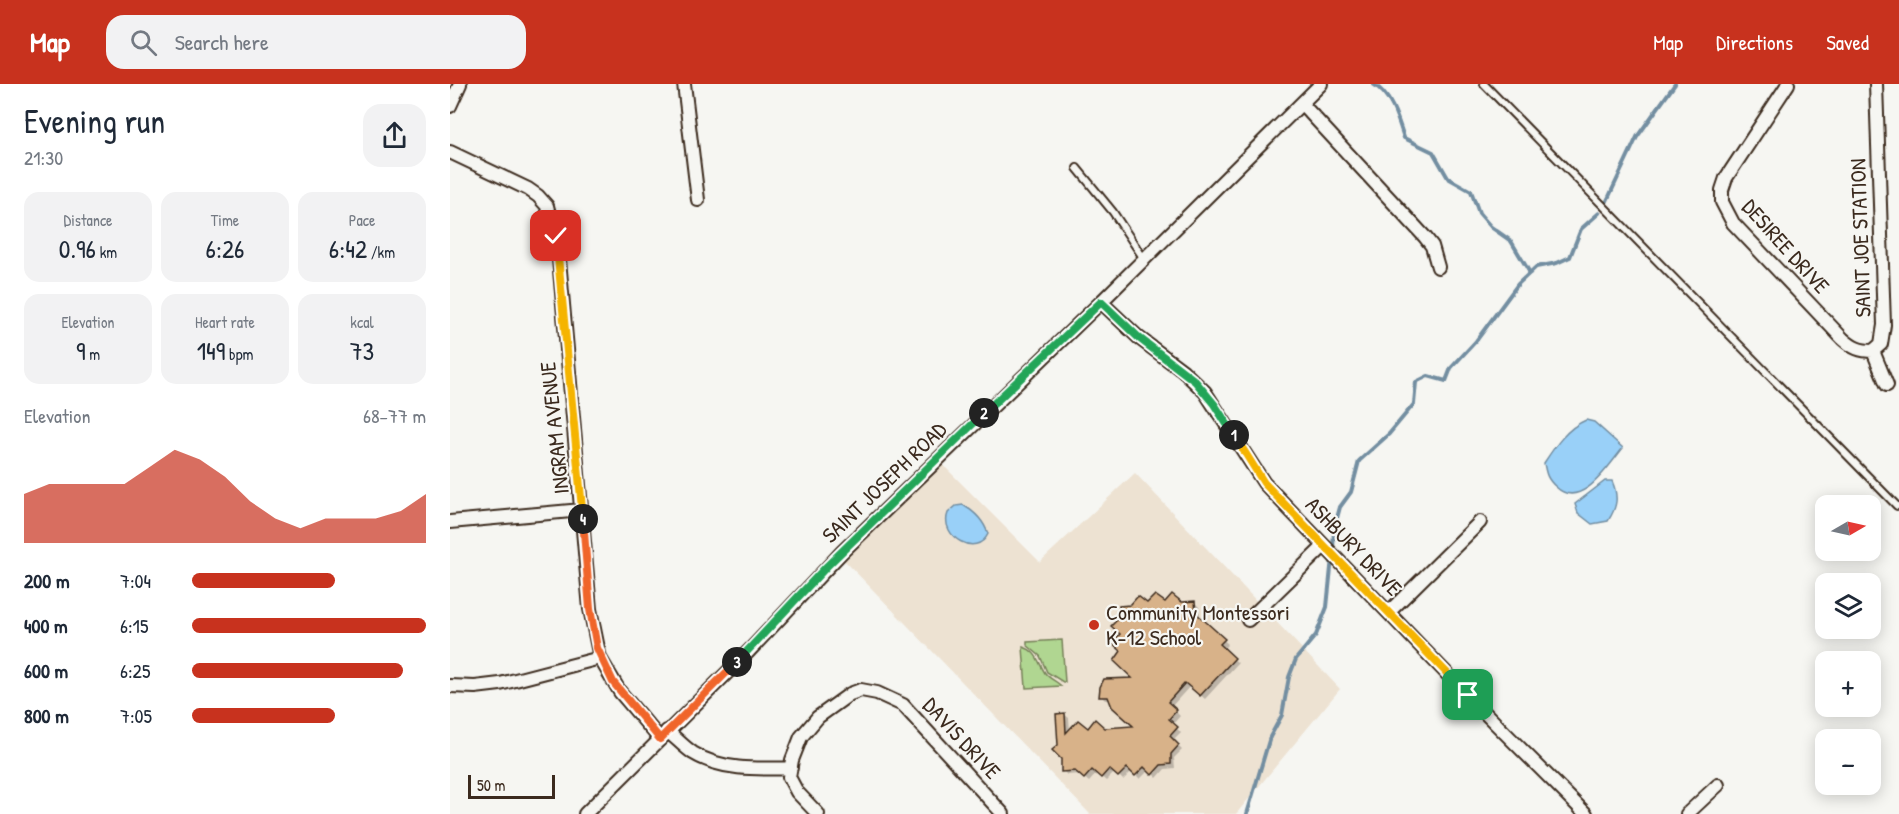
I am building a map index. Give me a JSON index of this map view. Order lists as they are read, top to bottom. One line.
{"streets":{"street":["SAINT JOE STATION","DESIREE DRIVE","INGRAM AVENUE","SAINT JOSEPH ROAD","ASHBURY DRIVE","DAVIS DRIVE"]},"crossings":[["SAINT JOE STATION","DESIREE DRIVE"],["INGRAM AVENUE","SAINT JOSEPH ROAD"],["INGRAM AVENUE","DAVIS DRIVE"],["SAINT JOSEPH ROAD","ASHBURY DRIVE"]],"places":["Community Montessori K-12 School"],"scale_bar":"50 m","north":"right","page":{"header":"Map","search":"Search here","nav":["Map","Directions","Saved"],"heading":["Evening run","21:30"],"stats":[["Distance","0.96 km"],["Time","6:26"],["Pace","6:42 /km"],["Elevation","9 m"],["Heart rate","149 bpm"],["kcal","73"]],"chart":["Elevation","68–77 m"],"pins":["2","1","4","3"],"map_buttons":["+","−"],"list":[{"name":"200 m","note":"7:04"},{"name":"400 m","note":"6:15"},{"name":"600 m","note":"6:25"},{"name":"800 m","note":"7:05"}],"scale":"50 m"}}
